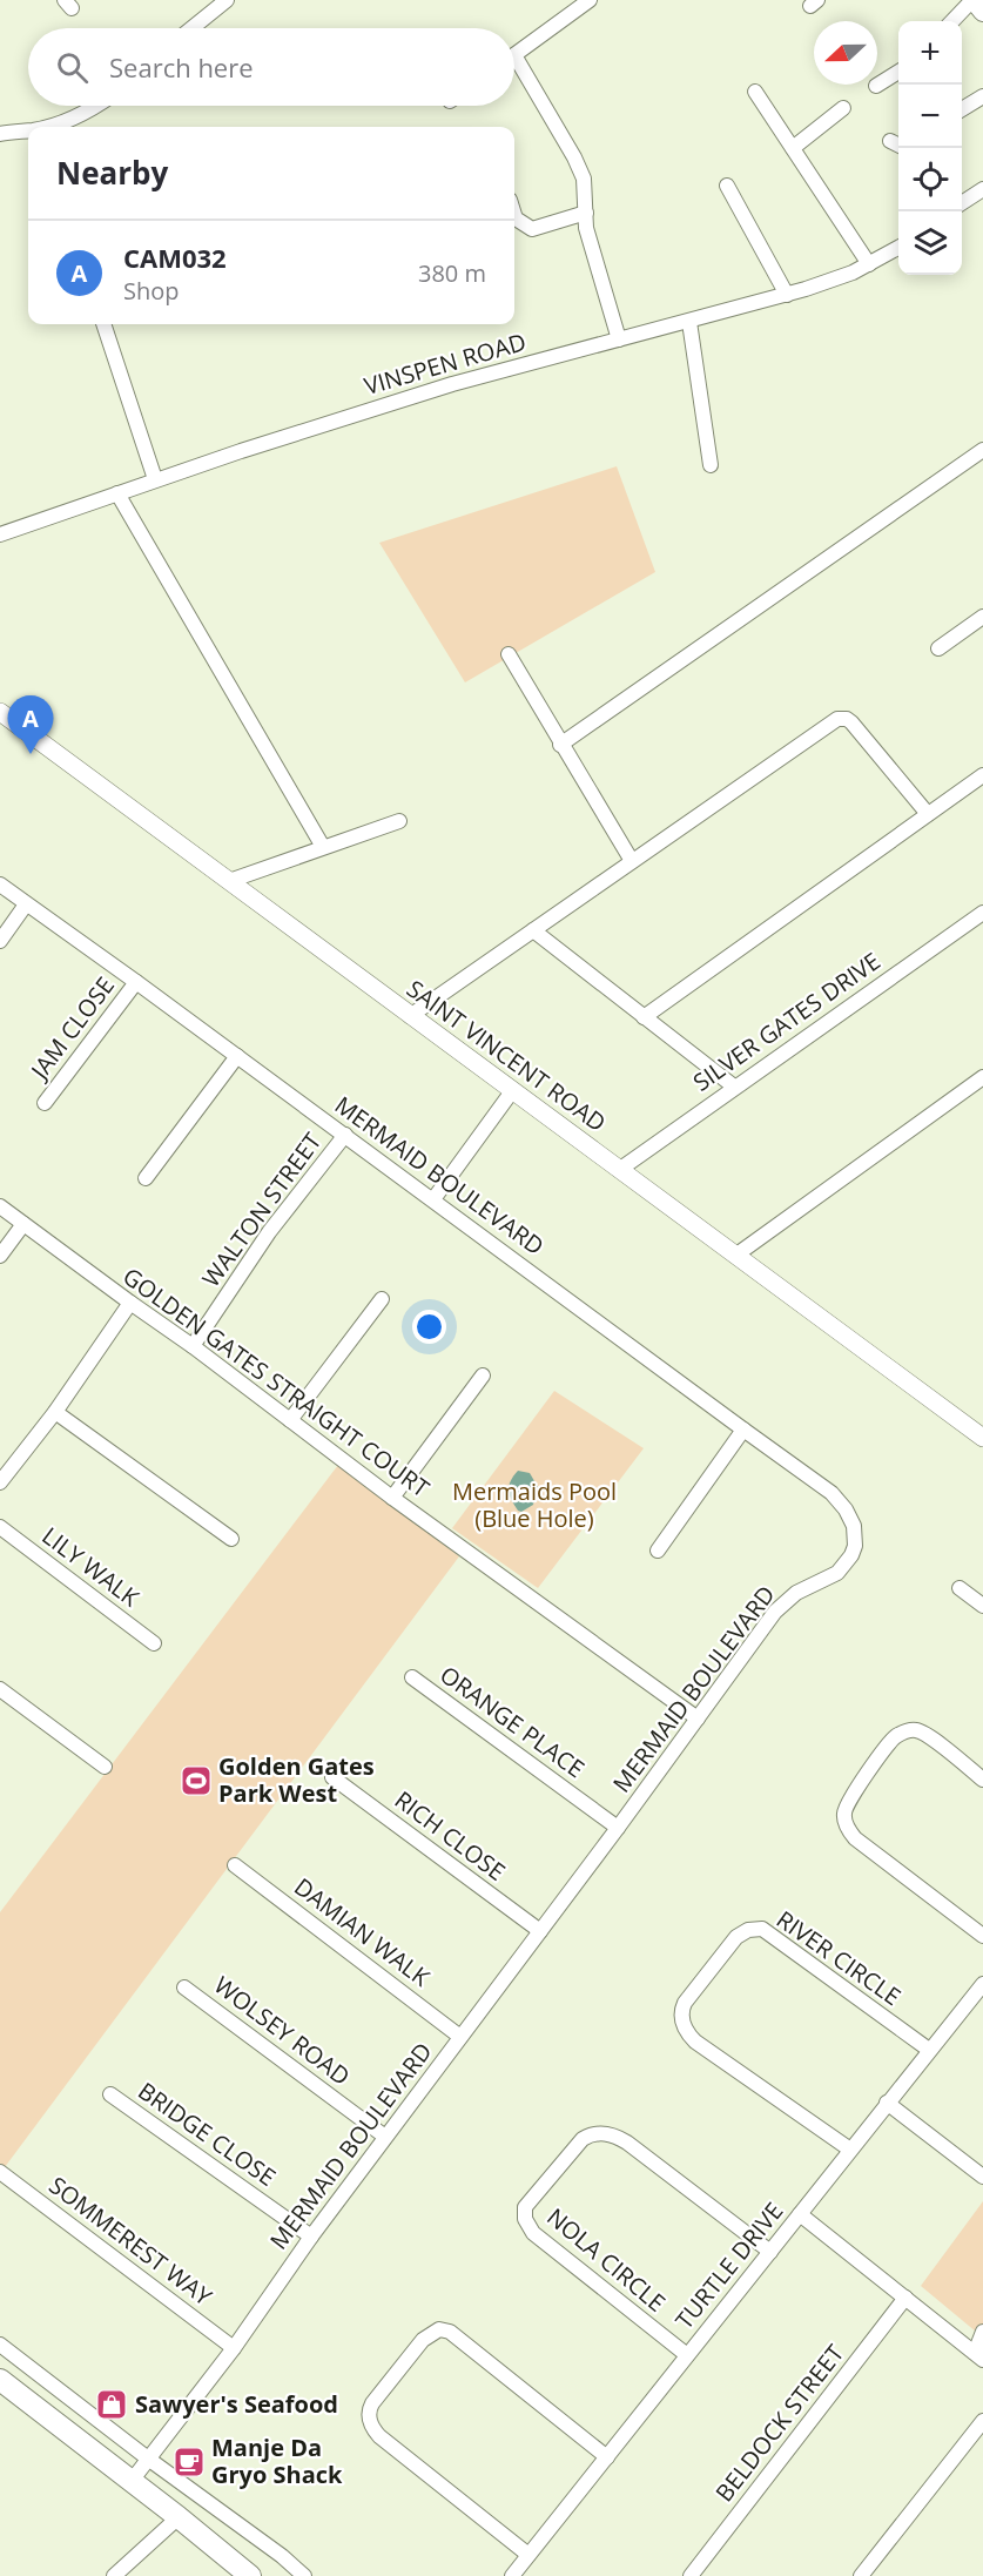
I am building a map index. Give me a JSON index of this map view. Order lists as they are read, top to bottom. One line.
{"streets":{"street":["VINSPEN ROAD","SILVER GATES DRIVE","JAM CLOSE","SAINT VINCENT ROAD","MERMAID BOULEVARD","WALTON STREET","GOLDEN GATES STRAIGHT COURT","LILY WALK","ORANGE PLACE","RICH CLOSE","DAMIAN WALK","RIVER CIRCLE","WOLSEY ROAD","BRIDGE CLOSE","SOMMEREST WAY","NOLA CIRCLE","TURTLE DRIVE","BELDOCK STREET"]},"crossings":[["SILVER GATES DRIVE","SAINT VINCENT ROAD"],["JAM CLOSE","MERMAID BOULEVARD"],["MERMAID BOULEVARD","WALTON STREET"],["MERMAID BOULEVARD","GOLDEN GATES STRAIGHT COURT"],["MERMAID BOULEVARD","ORANGE PLACE"],["MERMAID BOULEVARD","RICH CLOSE"],["MERMAID BOULEVARD","DAMIAN WALK"],["MERMAID BOULEVARD","WOLSEY ROAD"],["MERMAID BOULEVARD","BRIDGE CLOSE"],["MERMAID BOULEVARD","SOMMEREST WAY"],["WALTON STREET","GOLDEN GATES STRAIGHT COURT"],["RIVER CIRCLE","TURTLE DRIVE"],["NOLA CIRCLE","TURTLE DRIVE"]],"parks":["Mermaids Pool (Blue Hole)"],"places":{"sports":["Golden Gates Park West"],"shop":["Sawyer's Seafood"],"cafe":["Manje Da Gryo Shack"]},"north":"left","page":{"map_buttons":["+","−"],"search":"Search here","heading":"Nearby","list":[{"mark":"A","name":"CAM032","note":"Shop","value":"380 m"}],"pins":"A"}}
